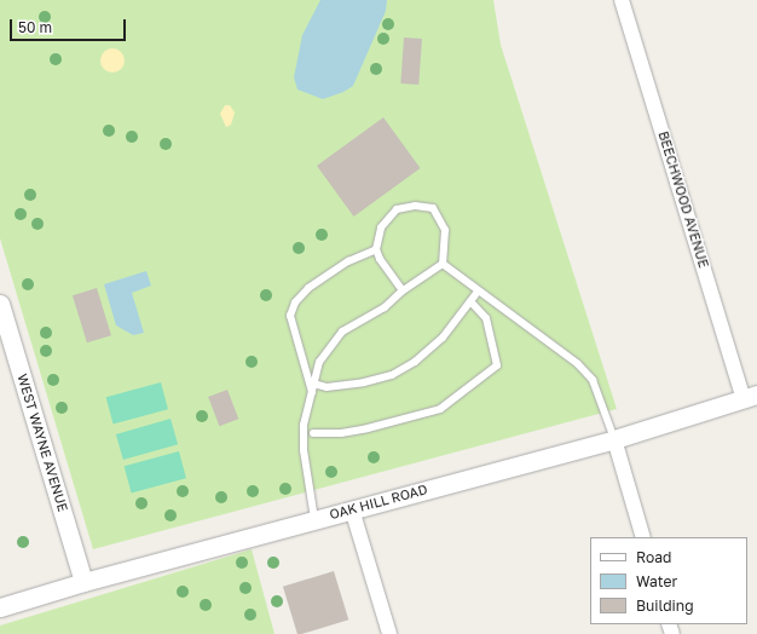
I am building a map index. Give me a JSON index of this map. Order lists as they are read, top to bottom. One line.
{"streets":{"street":["BEECHWOOD AVENUE","WEST WAYNE AVENUE","OAK HILL ROAD"]},"crossings":[["BEECHWOOD AVENUE","OAK HILL ROAD"],["WEST WAYNE AVENUE","OAK HILL ROAD"]],"legend":["Road","Water","Building"],"scale_bar":"50 m"}
